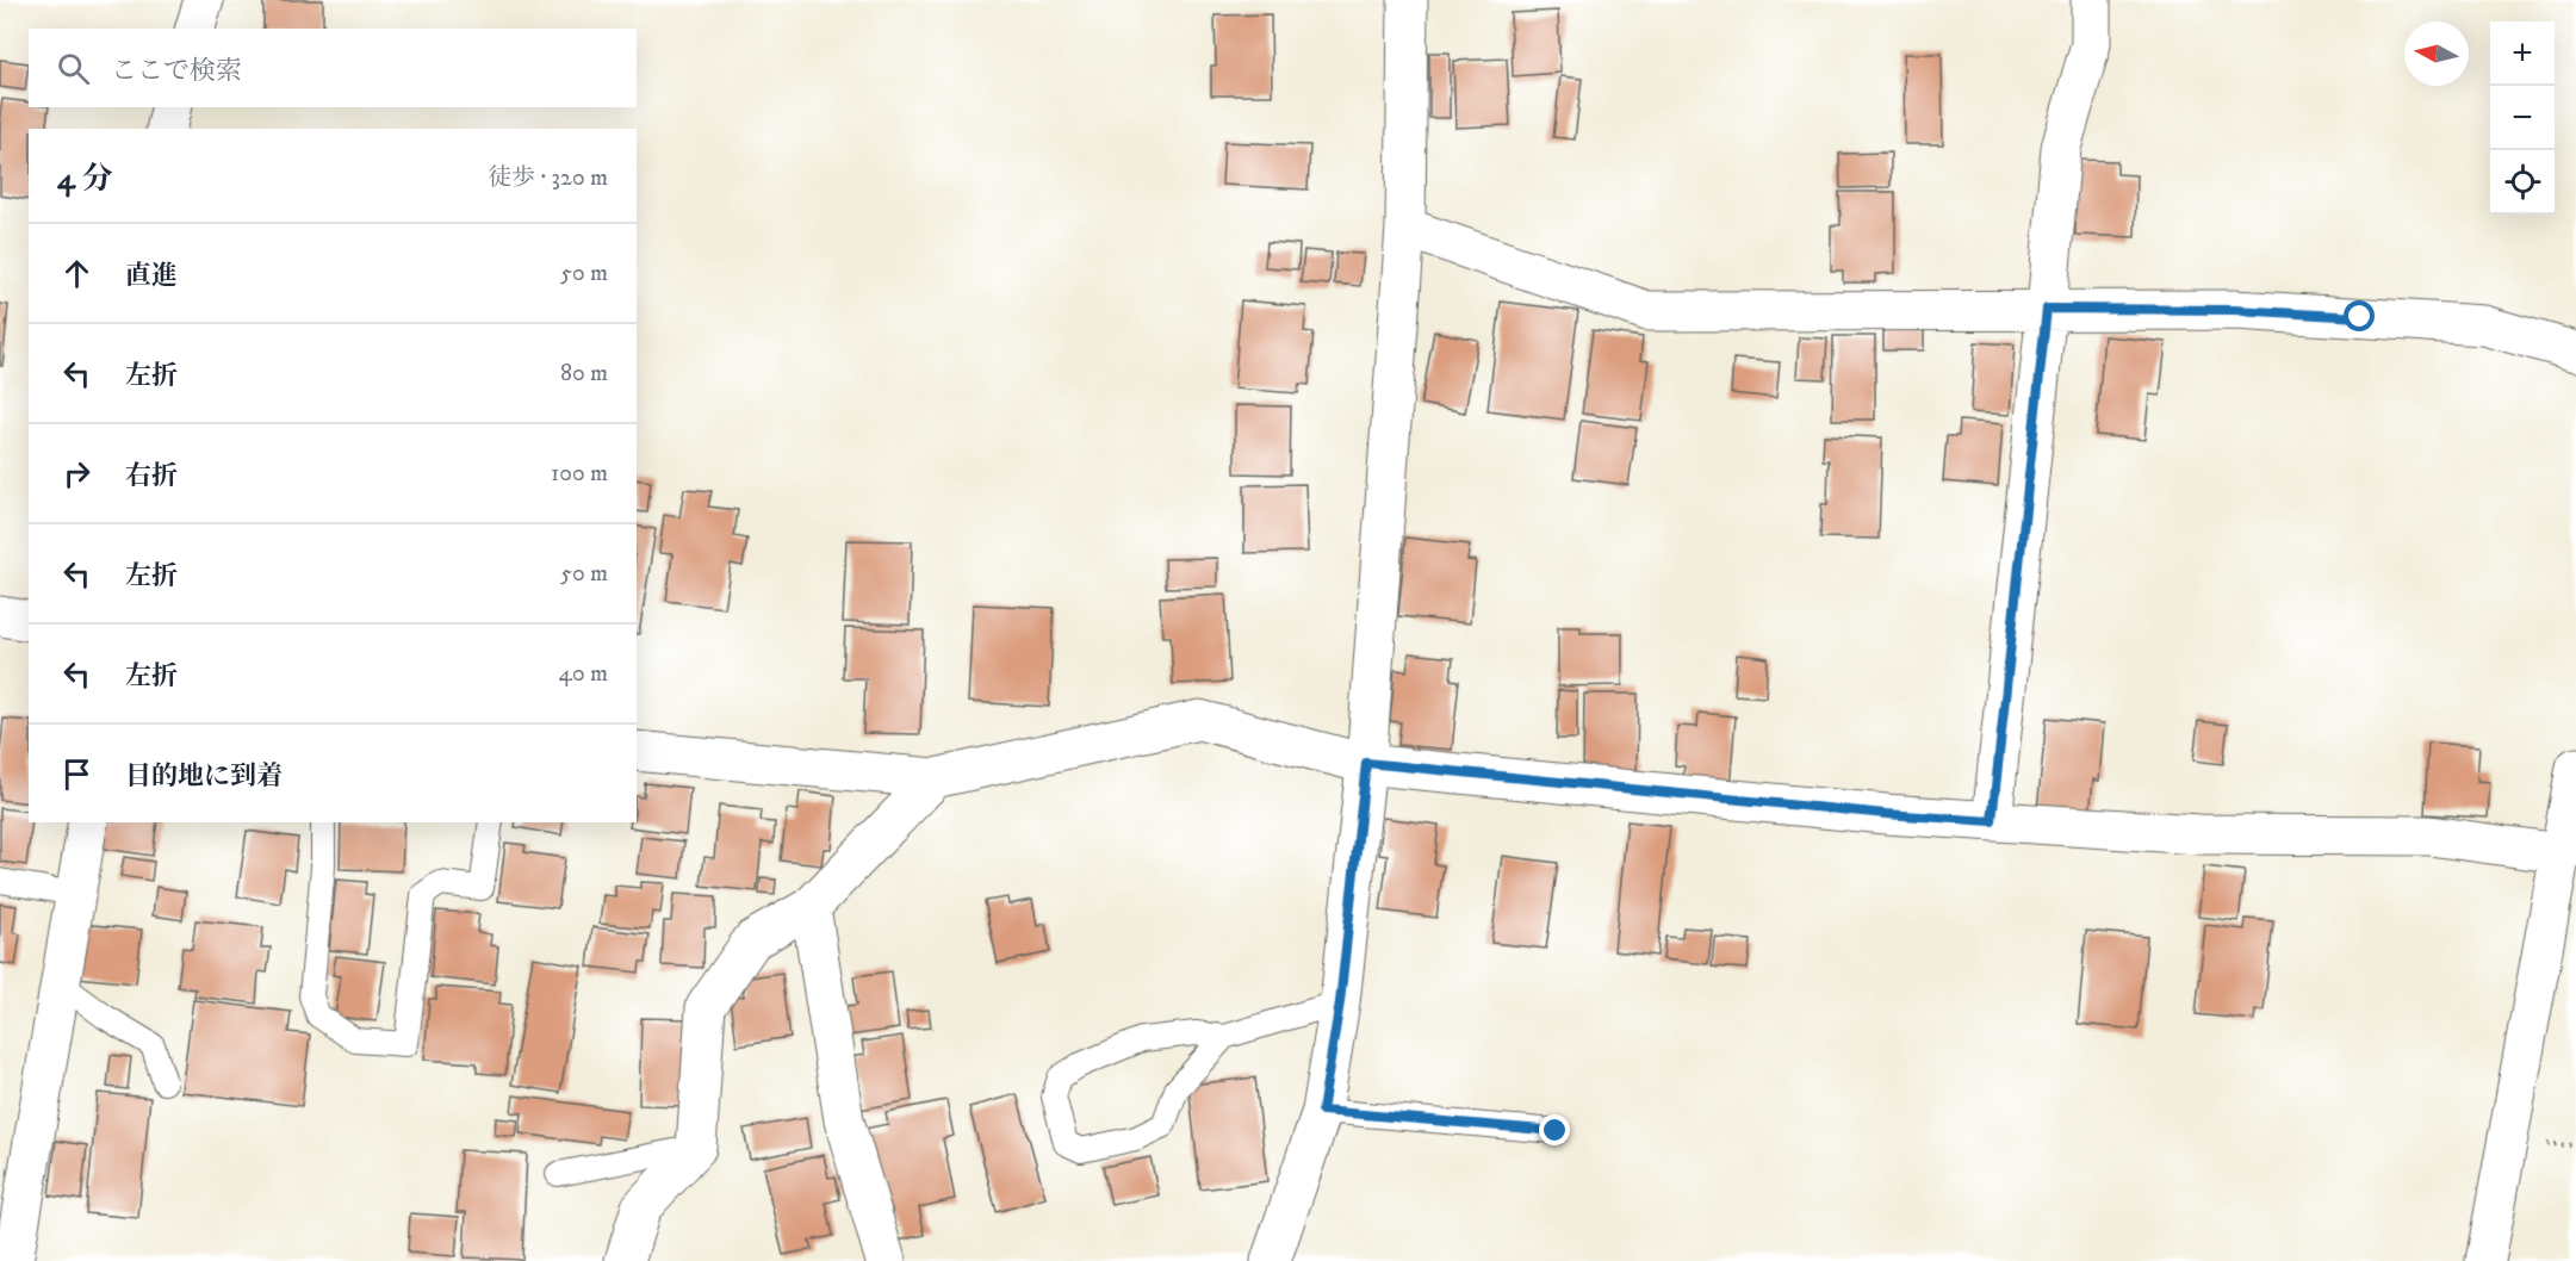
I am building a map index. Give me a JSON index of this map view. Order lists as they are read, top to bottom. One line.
{"north":"left","page":{"map_buttons":["+","−"],"search":"ここで検索","heading":["4 分","徒歩 · 320 m"],"list":[["直進","50 m"],["左折","80 m"],["右折","100 m"],["左折","50 m"],["左折","40 m"],"目的地に到着"]}}
